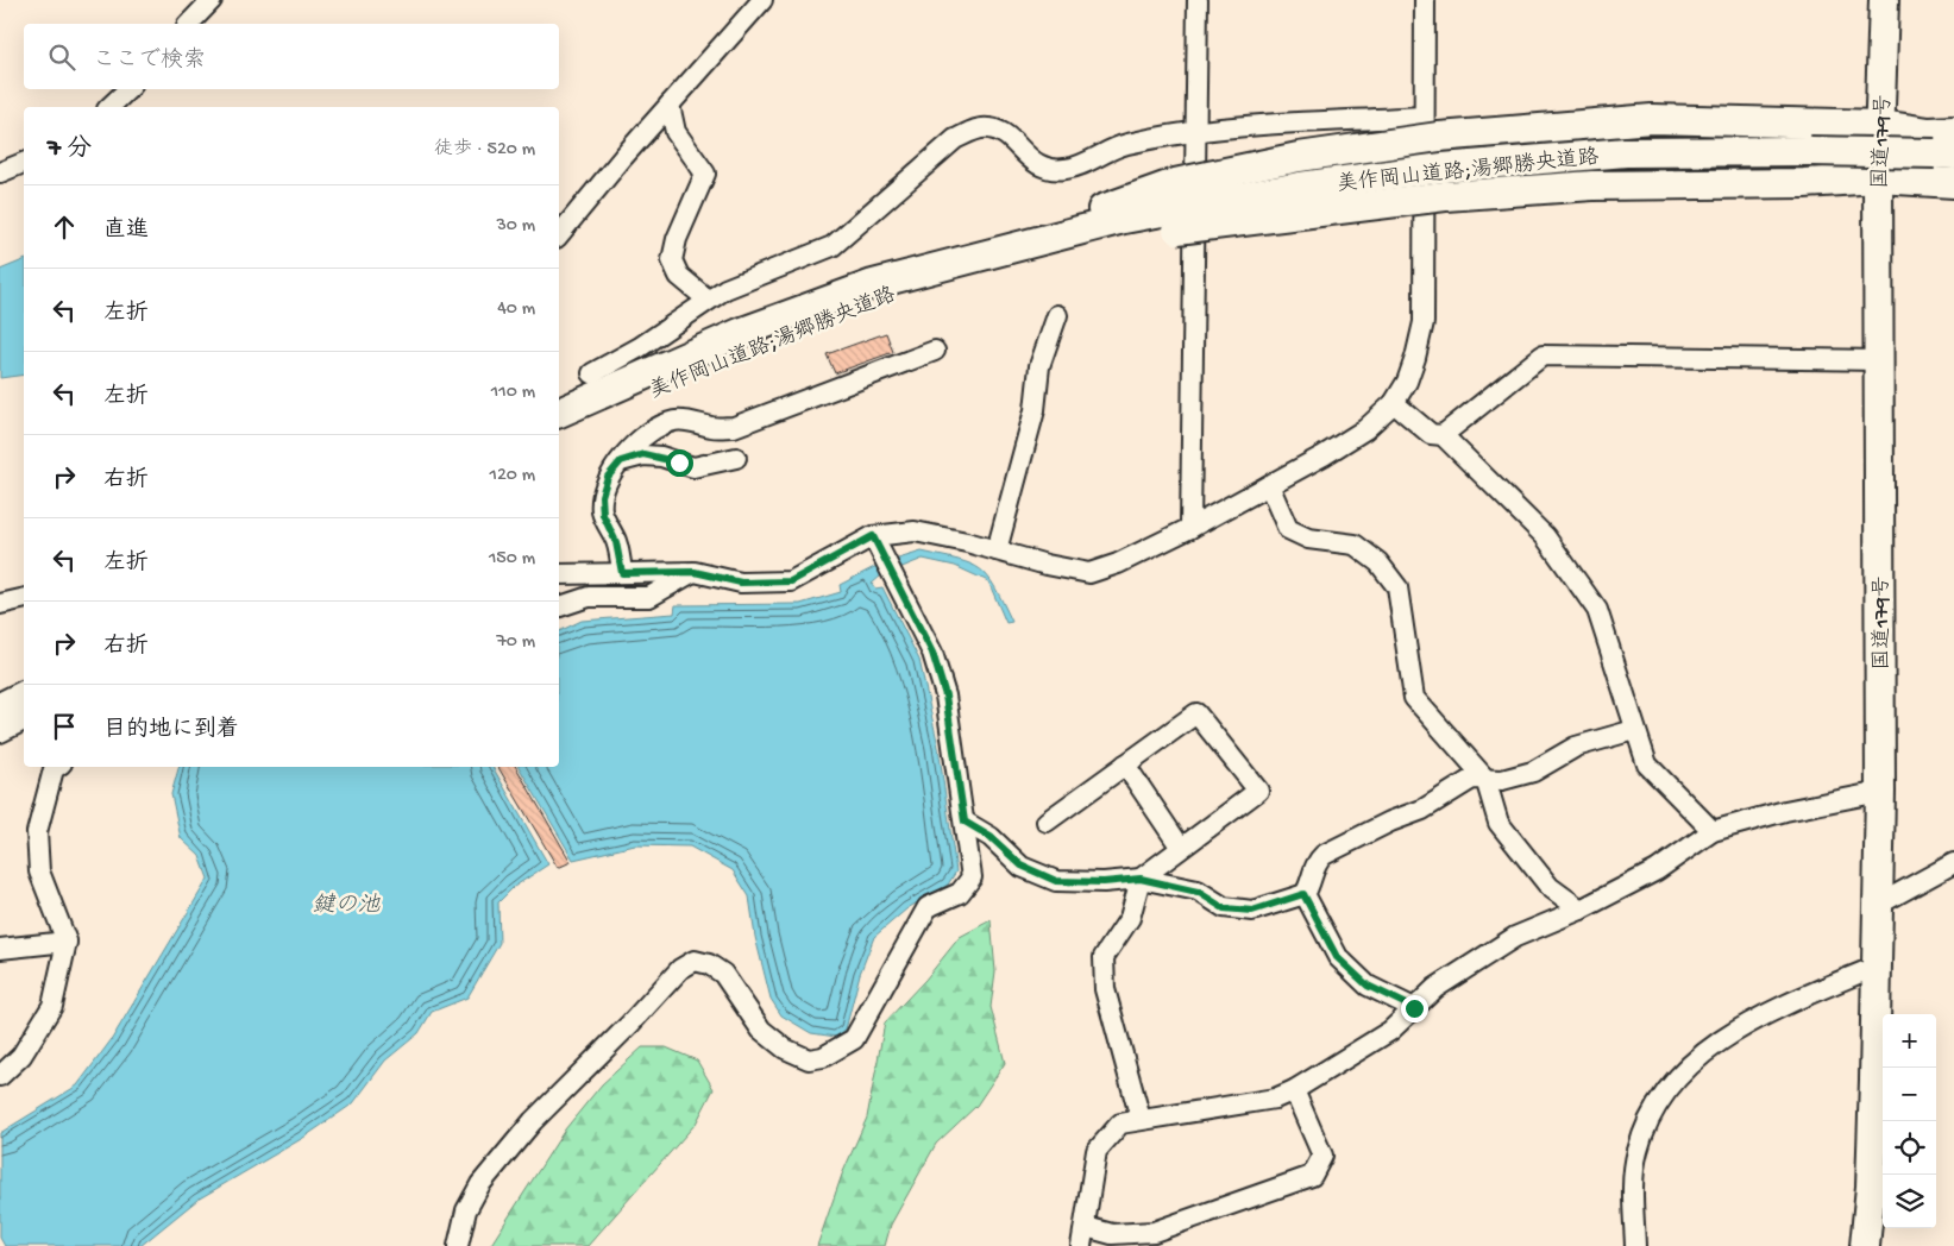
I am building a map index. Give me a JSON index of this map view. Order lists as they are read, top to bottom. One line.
{"streets":{"highway":["国道179号","美作岡山道路;湯郷勝央道路"]},"water":["鍵の池"],"page":{"search":"ここで検索","heading":["7 分","徒歩 · 520 m"],"list":[["直進","30 m"],["左折","40 m"],["左折","110 m"],["右折","120 m"],["左折","150 m"],["右折","70 m"],"目的地に到着"],"map_buttons":["+","−"]}}
